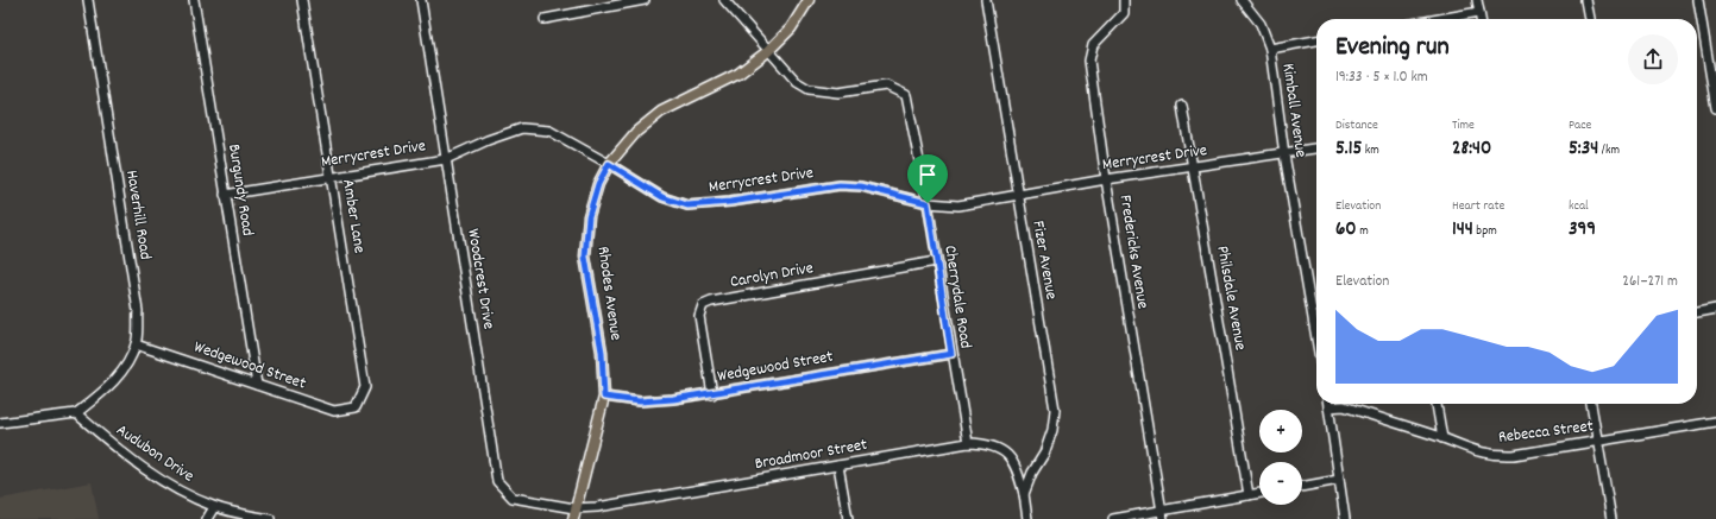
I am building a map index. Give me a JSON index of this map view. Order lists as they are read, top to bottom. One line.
{"streets":{"main road":["Rhodes Avenue"],"street":["Kimball Avenue","Merrycrest Drive","Burgundy Road","Haverhill Road","Amber Lane","Fredericks Avenue","Fizer Avenue","Carolyn Drive","Woodcrest Drive","Cherrydale Road","Philsdale Avenue","Wedgewood Street","Rebecca Street","Audubon Drive","Broadmoor Street"]},"crossings":[["Kimball Avenue","Merrycrest Drive"],["Merrycrest Drive","Burgundy Road"],["Merrycrest Drive","Amber Lane"],["Merrycrest Drive","Fredericks Avenue"],["Merrycrest Drive","Fizer Avenue"],["Merrycrest Drive","Woodcrest Drive"],["Merrycrest Drive","Rhodes Avenue"],["Merrycrest Drive","Cherrydale Road"],["Merrycrest Drive","Philsdale Avenue"],["Burgundy Road","Wedgewood Street"],["Haverhill Road","Wedgewood Street"],["Haverhill Road","Audubon Drive"],["Amber Lane","Wedgewood Street"],["Fizer Avenue","Broadmoor Street"],["Carolyn Drive","Cherrydale Road"],["Carolyn Drive","Wedgewood Street"],["Woodcrest Drive","Rhodes Avenue"],["Woodcrest Drive","Broadmoor Street"],["Rhodes Avenue","Cherrydale Road"],["Rhodes Avenue","Wedgewood Street"],["Rhodes Avenue","Broadmoor Street"],["Cherrydale Road","Wedgewood Street"],["Cherrydale Road","Broadmoor Street"]],"page":{"heading":["Evening run","19:33 · 5 × 1.0 km"],"stats":[["Distance","5.15 km"],["Time","28:40"],["Pace","5:34 /km"],["Elevation","60 m"],["Heart rate","144 bpm"],["kcal","399"]],"chart":["Elevation","261–271 m"],"map_buttons":["+","−"]}}
